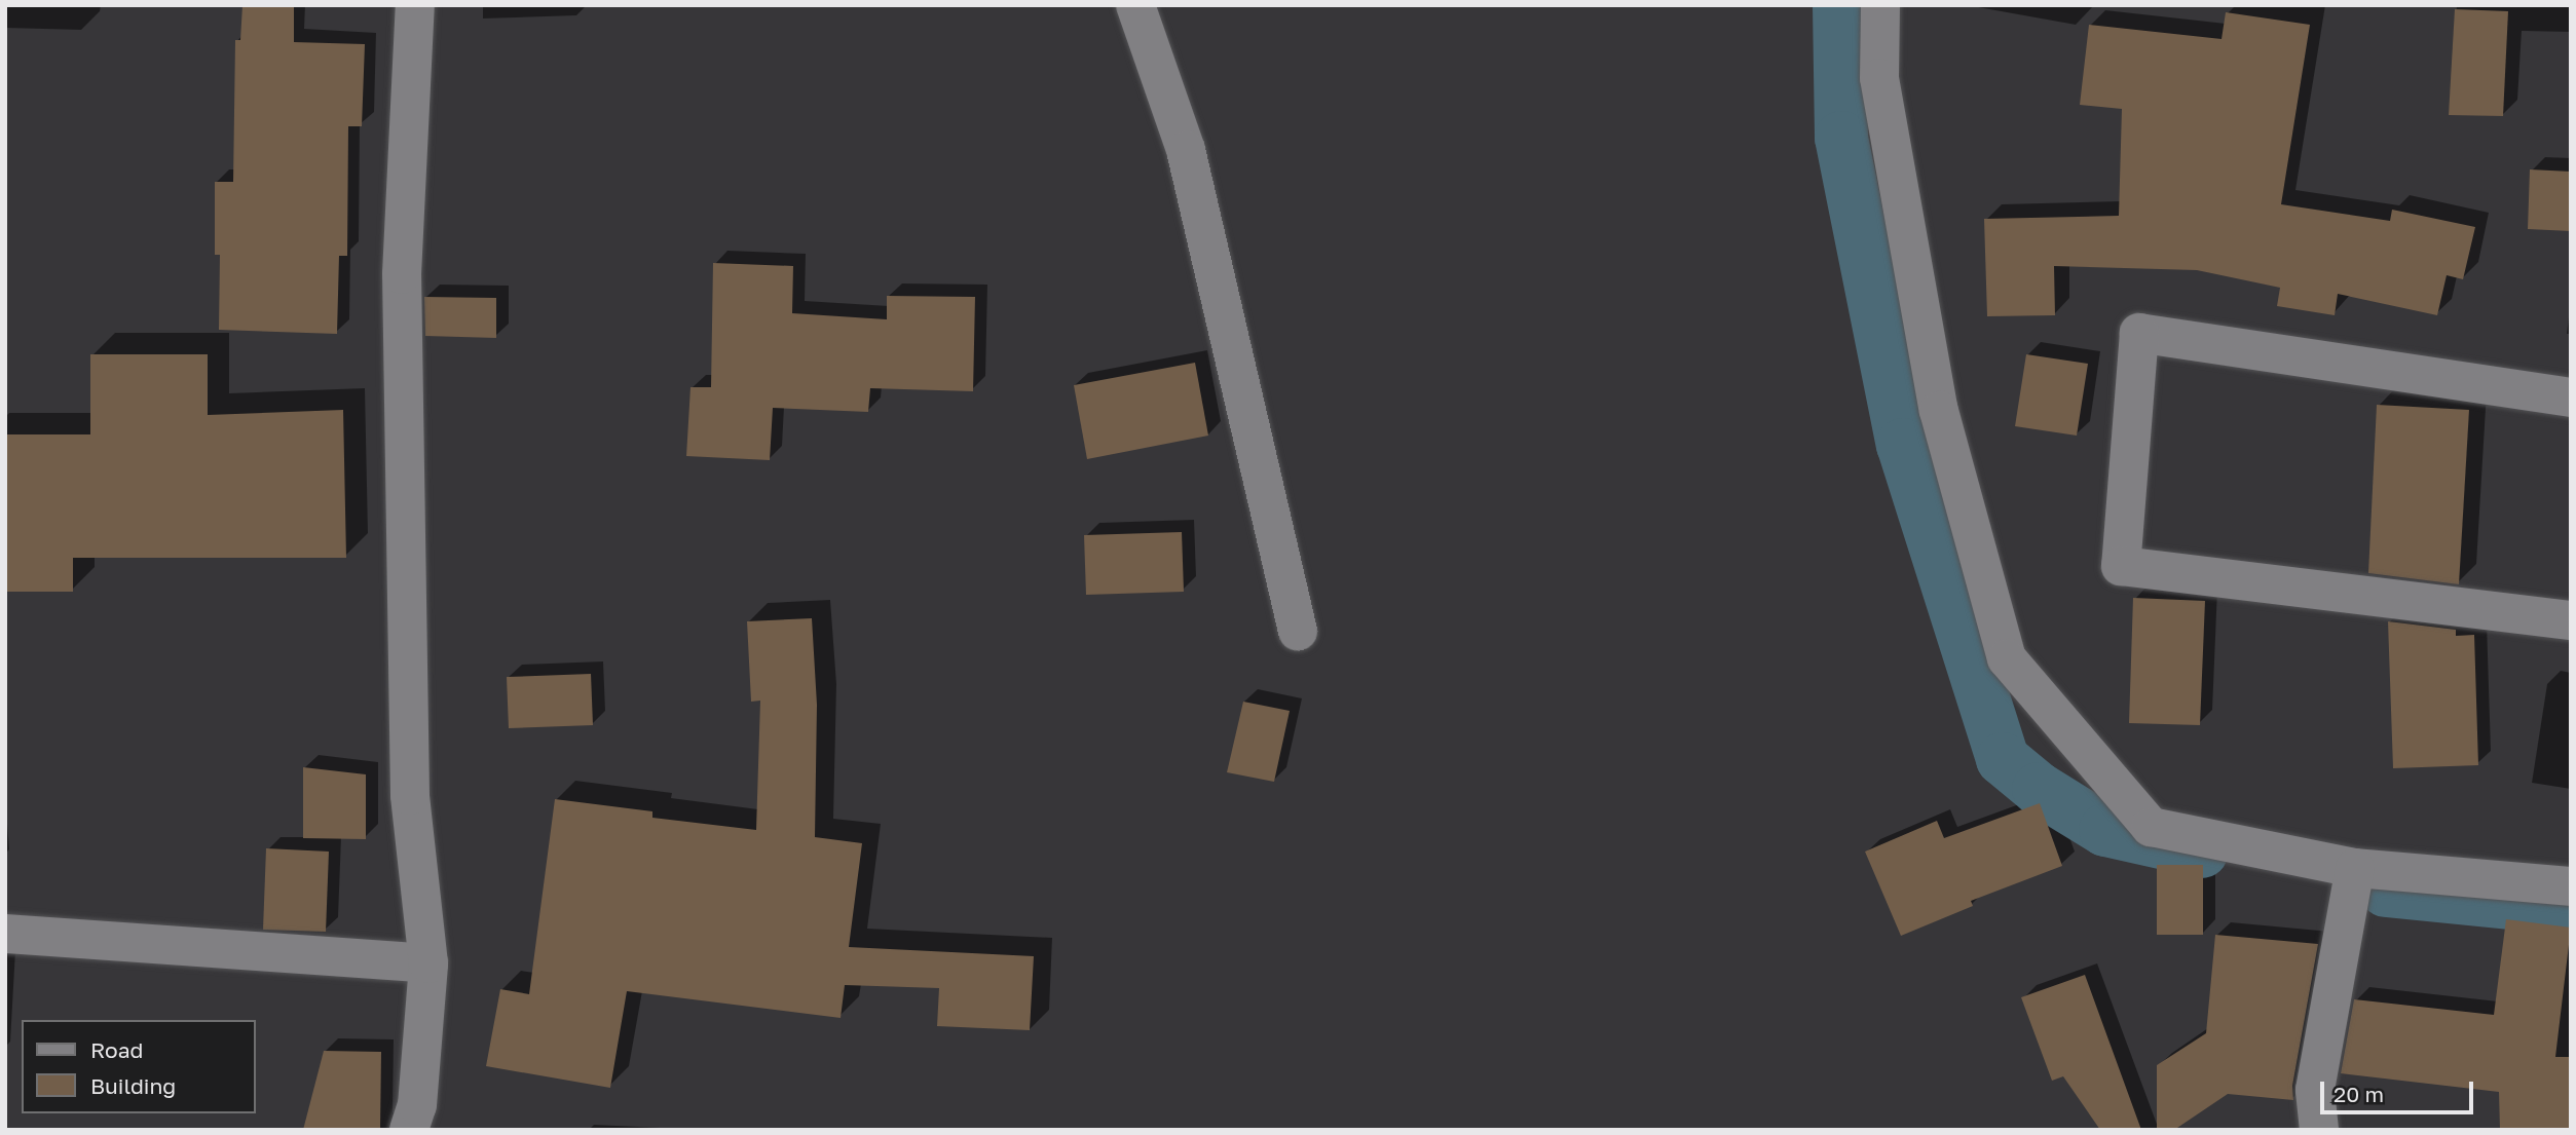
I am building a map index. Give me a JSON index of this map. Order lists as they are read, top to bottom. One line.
{"legend":["Road","Building"],"scale_bar":"20 m"}
